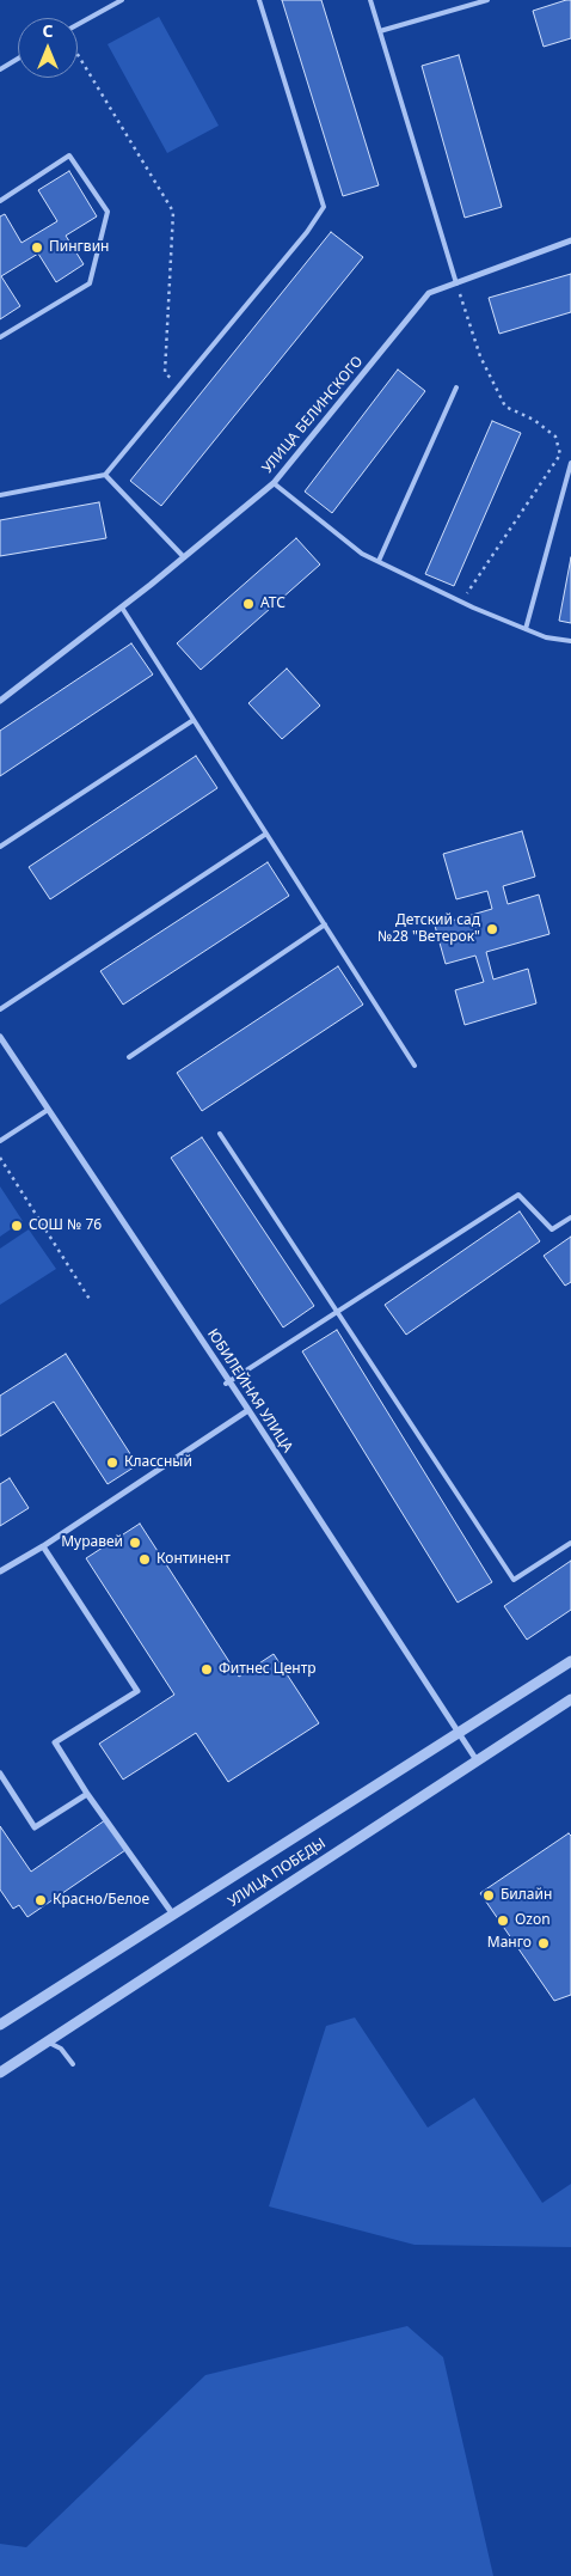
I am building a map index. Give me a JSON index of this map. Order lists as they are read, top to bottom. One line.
{"streets":{"street":["УЛИЦА БЕЛИНСКОГО","ЮБИЛЕЙНАЯ УЛИЦА","УЛИЦА ПОБЕДЫ"]},"crossings":[["ЮБИЛЕЙНАЯ УЛИЦА","УЛИЦА ПОБЕДЫ"]],"places":["Пингвин","АТС","Детский сад №28 \"Ветерок\"","СОШ № 76","Классный","Муравей","Континент","Фитнес Центр","Билайн","Красно/Белое","Ozon","Манго"],"north":"top"}
